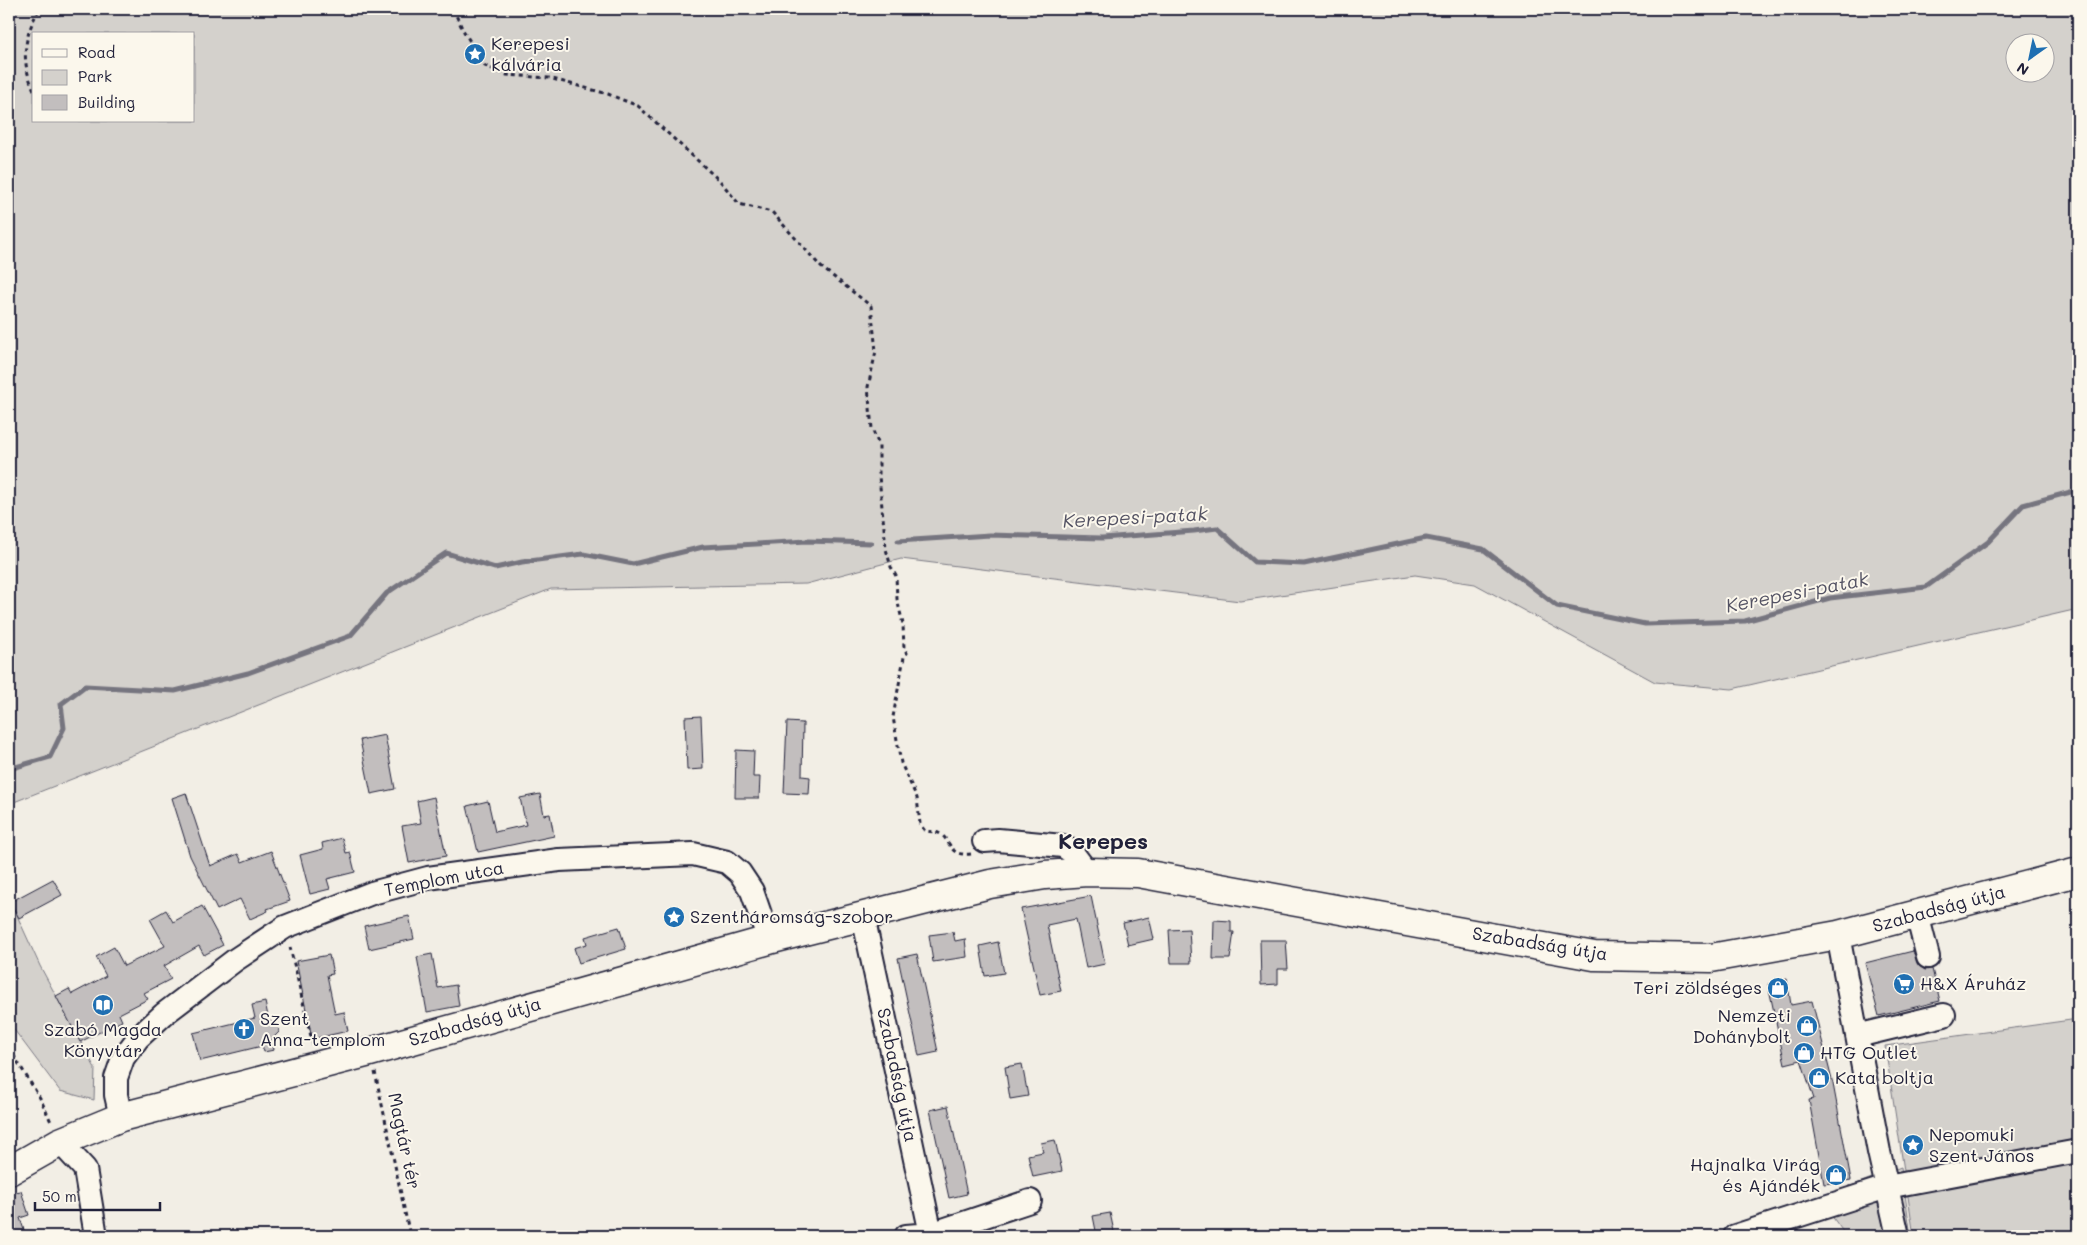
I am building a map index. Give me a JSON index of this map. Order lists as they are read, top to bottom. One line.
{"streets":{"main road":["Szabadság útja"],"street":["Templom utca"],"path":["Magtár tér"]},"crossings":[["Templom utca","Szabadság útja"],["Szabadság útja","Magtár tér"]],"districts":["Kerepes"],"water":["Kerepesi-patak"],"places":{"place":["Kerepesi kálvária","Szentháromság-szobor","Nepomuki Szent János"],"supermarket":["H&X Áruház"],"shop":["Teri zöldséges","Nemzeti Dohánybolt","HTG Outlet","Kata boltja","Hajnalka Virág és Ajándék"],"library":["Szabó Magda Könyvtár"],"church":["Szent Anna-templom"]},"legend":["Road","Park","Building"],"scale_bar":"50 m","north":"bottom left"}
